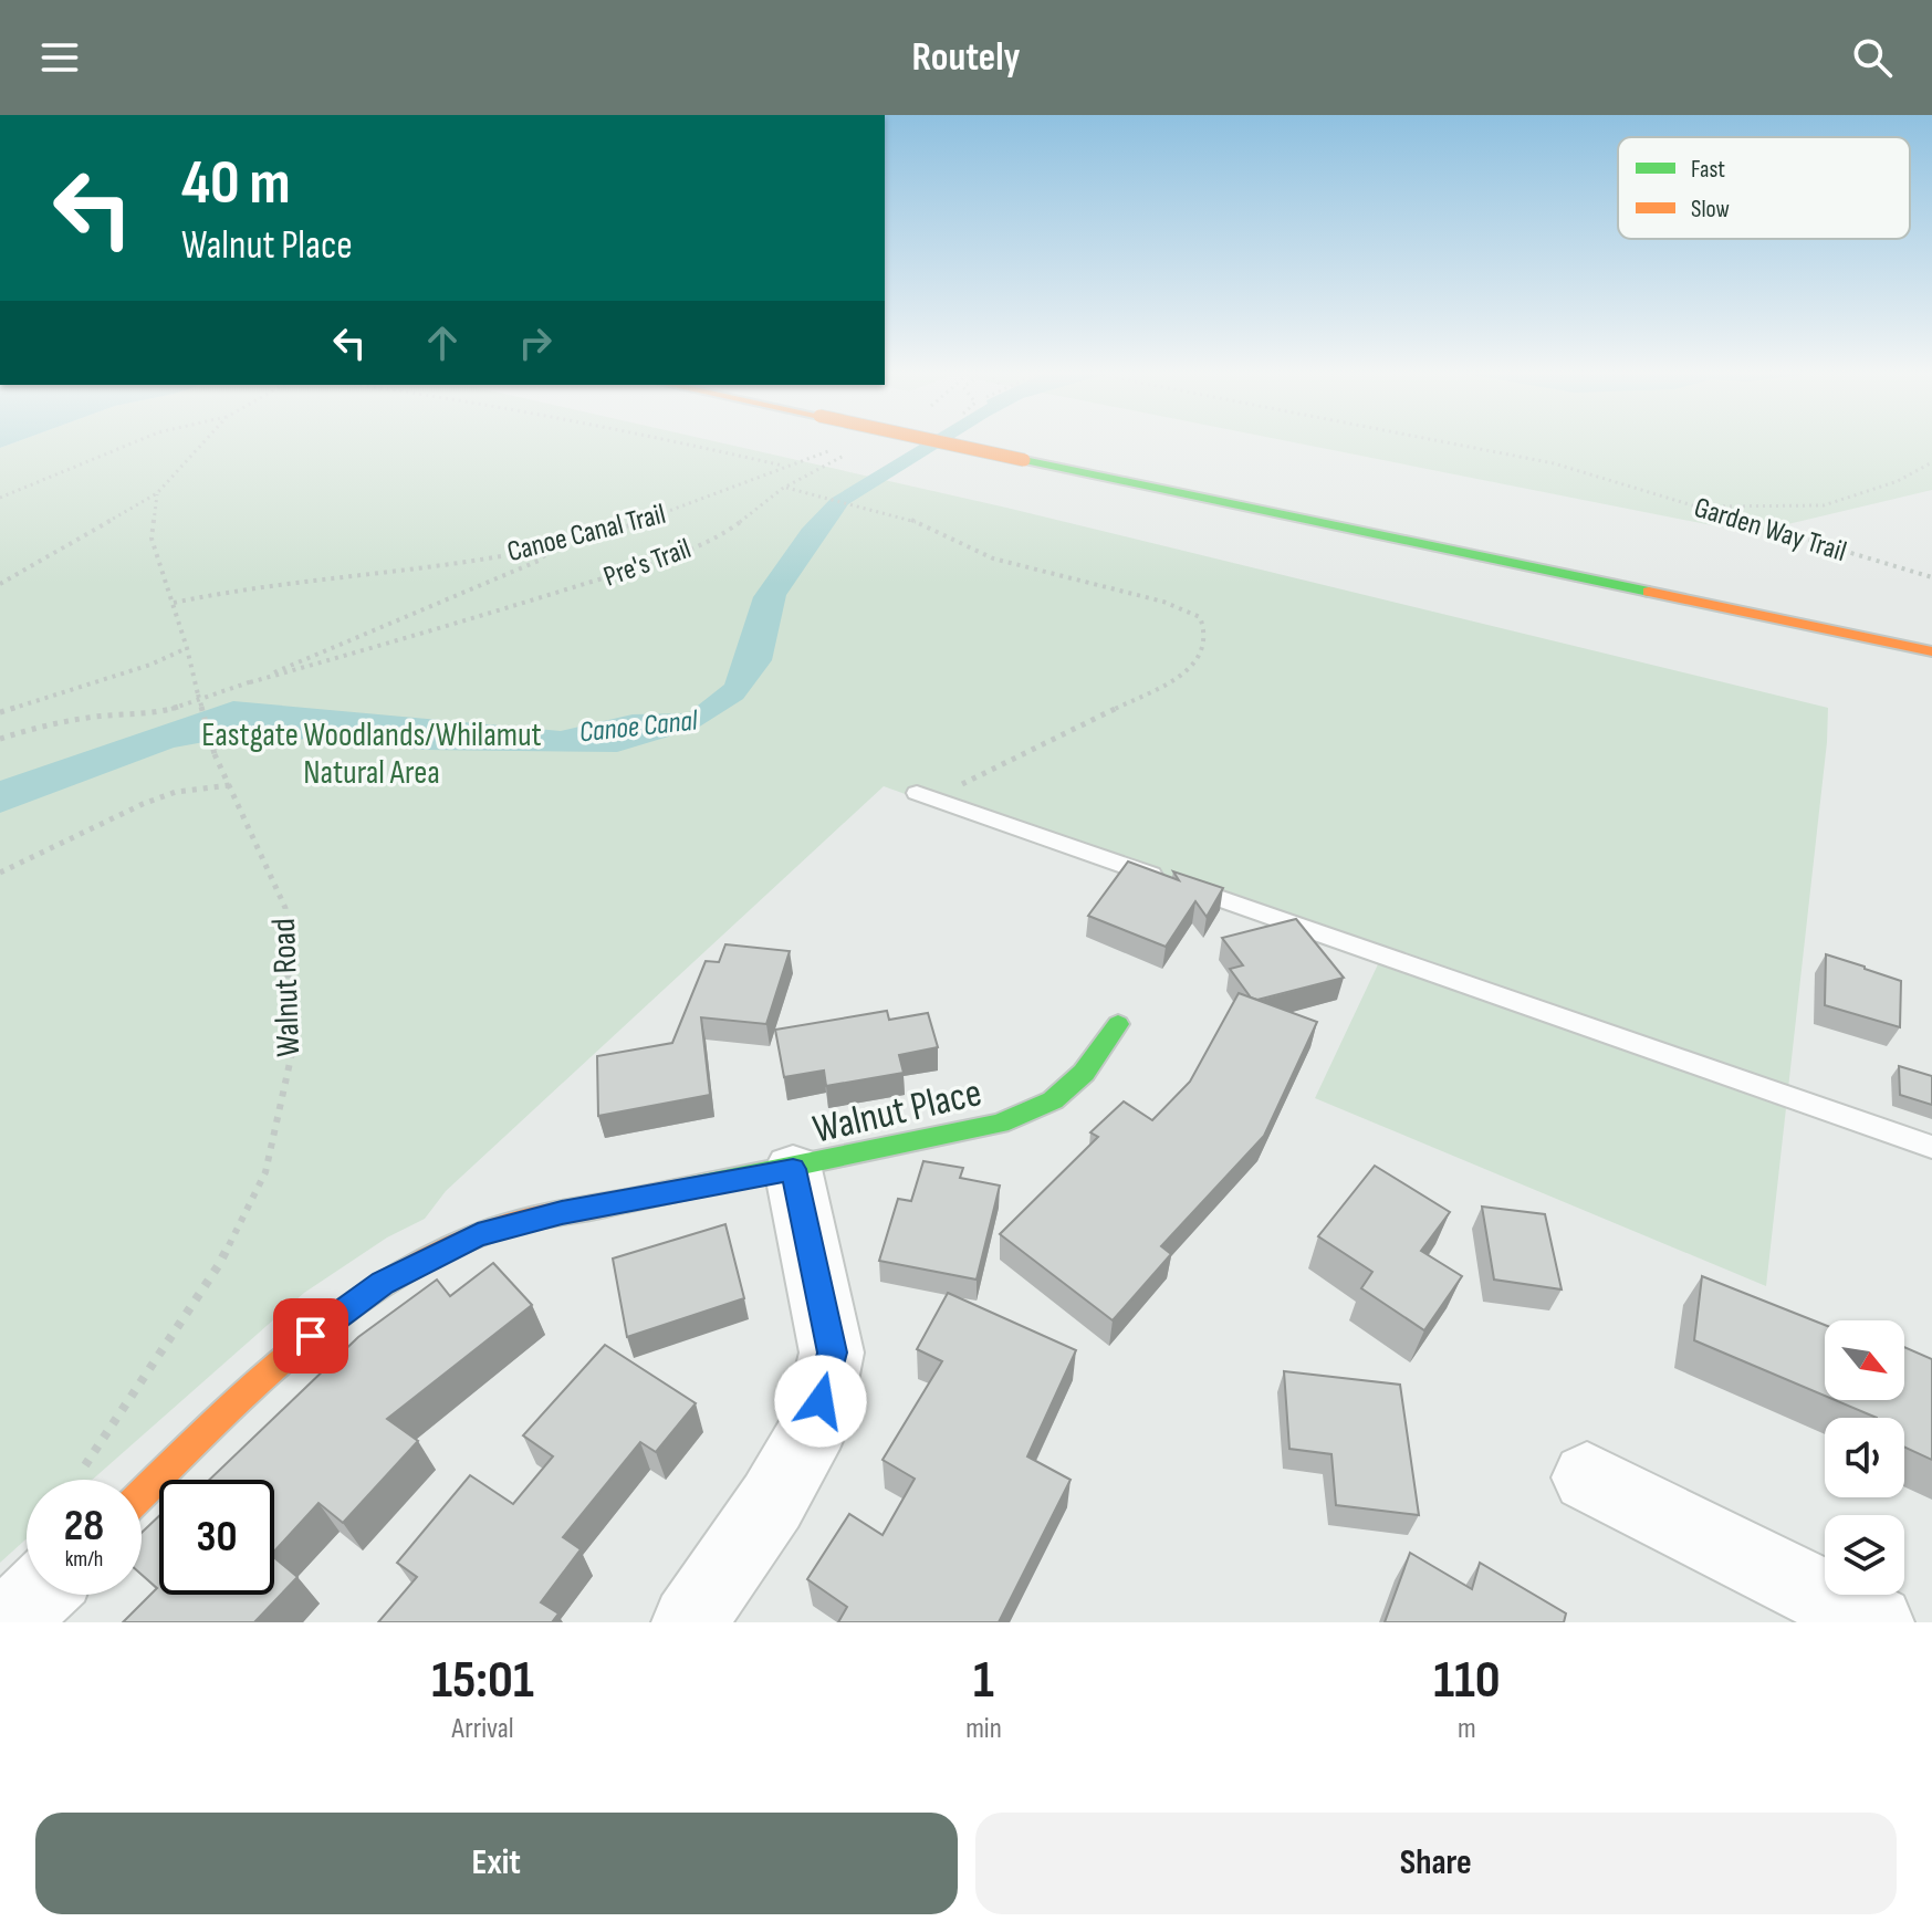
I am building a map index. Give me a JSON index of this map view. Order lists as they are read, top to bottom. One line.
{"streets":{"main road":["Walnut Place"],"path":["Garden Way Trail","Canoe Canal Trail","Pre's Trail","Walnut Road"]},"crossings":[["Canoe Canal Trail","Walnut Road"]],"water":["Canoe Canal"],"parks":["Eastgate Woodlands/Whilamut Natural Area"],"legend":["Fast","Slow"],"north":"bottom right","page":{"header":"Routely","turn":["40 m","Walnut Place"],"speed":"28 km/h","limit":"30","eta":["15:01","Arrival","1","min","110","m"],"buttons":["Exit","Share"]}}
